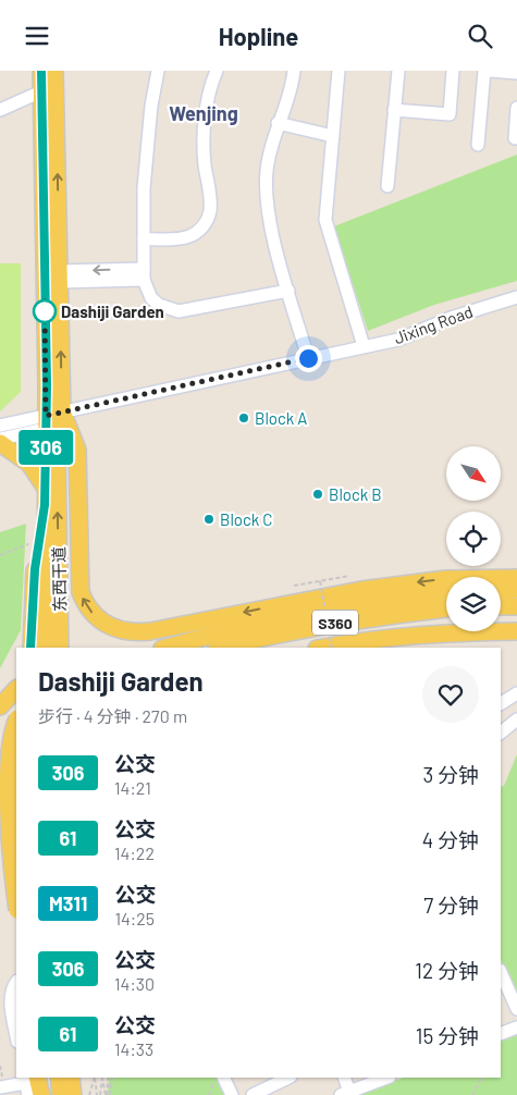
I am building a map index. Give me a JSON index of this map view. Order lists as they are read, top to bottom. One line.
{"streets":{"main road":["东西干道","S360"],"street":["Jixing Road"]},"crossings":[["Jixing Road","东西干道"]],"districts":["Wenjing"],"places":["Dashiji Garden","Block A","Block B","Block C"],"lines":["bus line 306"],"north":"bottom right","page":{"header":"Hopline","on_map":"306","heading":["Dashiji Garden","步行 · 4 分钟 · 270 m"],"list":[{"mark":"306","name":"公交","note":"14:21","value":"3 分钟"},{"mark":"61","name":"公交","note":"14:22","value":"4 分钟"},{"mark":"M311","name":"公交","note":"14:25","value":"7 分钟"},{"mark":"306","name":"公交","note":"14:30","value":"12 分钟"},{"mark":"61","name":"公交","note":"14:33","value":"15 分钟"}]}}
